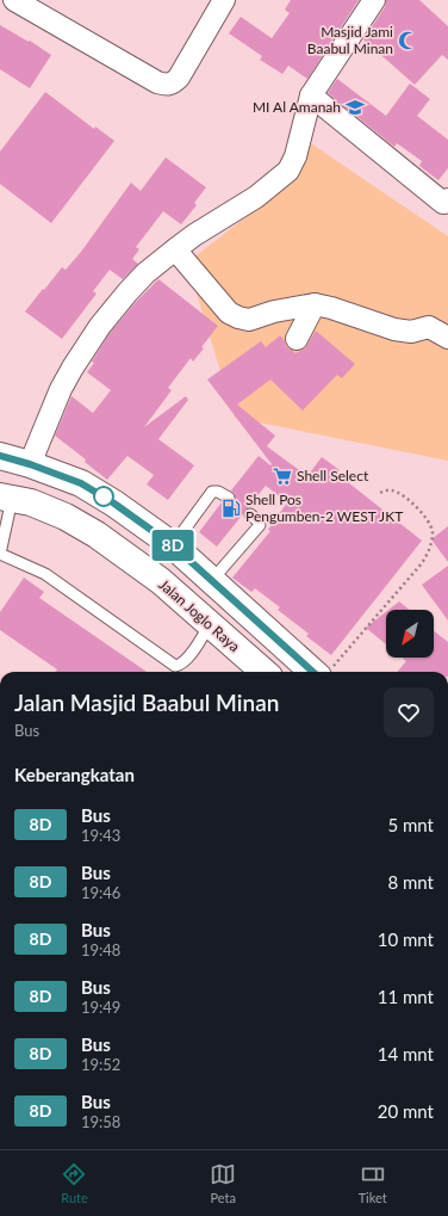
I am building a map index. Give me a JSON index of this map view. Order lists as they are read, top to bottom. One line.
{"streets":{"main road":["Jalan Joglo Raya"]},"places":{"mosque":["Masjid Jami Baabul Minan"],"school or university":["MI Al Amanah"],"supermarket":["Shell Select"],"fuel station":["Shell Pos Pengumben-2 WEST JKT"]},"lines":["bus line 8D"],"north":"bottom left","page":{"on_map":"8D","heading":[["Jalan Masjid Baabul Minan","Bus"],"Keberangkatan"],"list":[{"mark":"8D","name":"Bus","note":"19:43","value":"5 mnt"},{"mark":"8D","name":"Bus","note":"19:46","value":"8 mnt"},{"mark":"8D","name":"Bus","note":"19:48","value":"10 mnt"},{"mark":"8D","name":"Bus","note":"19:49","value":"11 mnt"},{"mark":"8D","name":"Bus","note":"19:52","value":"14 mnt"},{"mark":"8D","name":"Bus","note":"19:58","value":"20 mnt"}],"tabs":["Rute","Peta","Tiket"]}}
